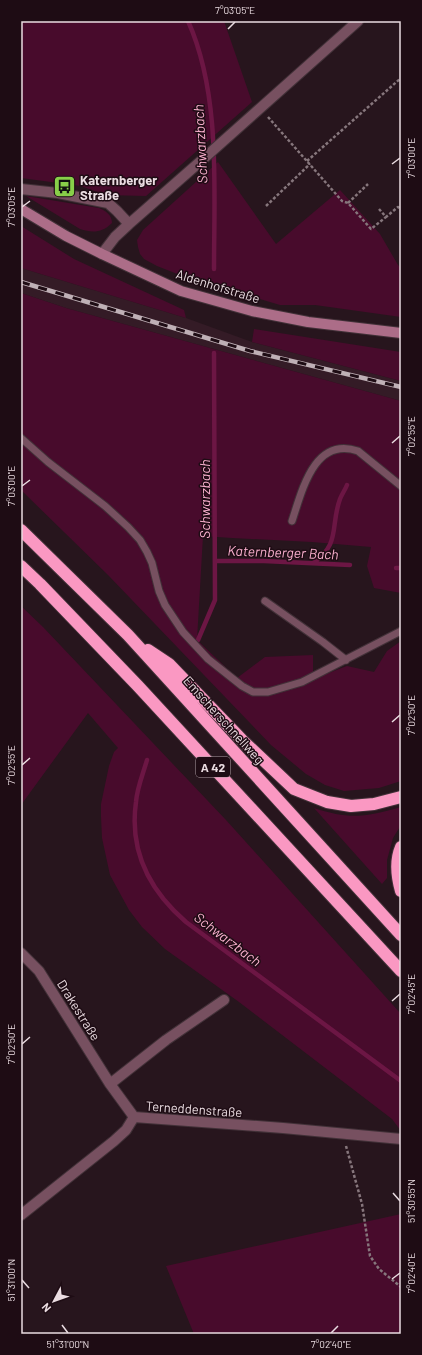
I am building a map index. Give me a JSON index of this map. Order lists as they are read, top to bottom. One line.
{"streets":{"highway":["Emscherschnellweg","A 42"],"street":["Aldenhofstraße","Drakestraße","Terneddenstraße"]},"crossings":[["Drakestraße","Terneddenstraße"]],"water":["Schwarzbach","Katernberger Bach"],"places":{"bus stop":["Katernberger Straße"]},"north":"bottom left","coordinates":["7°03'05\"E","7°03'00\"E","7°02'55\"E","7°02'50\"E","7°02'45\"E","51°30'55\"N","7°02'40\"E","51°31'00\"N"]}
